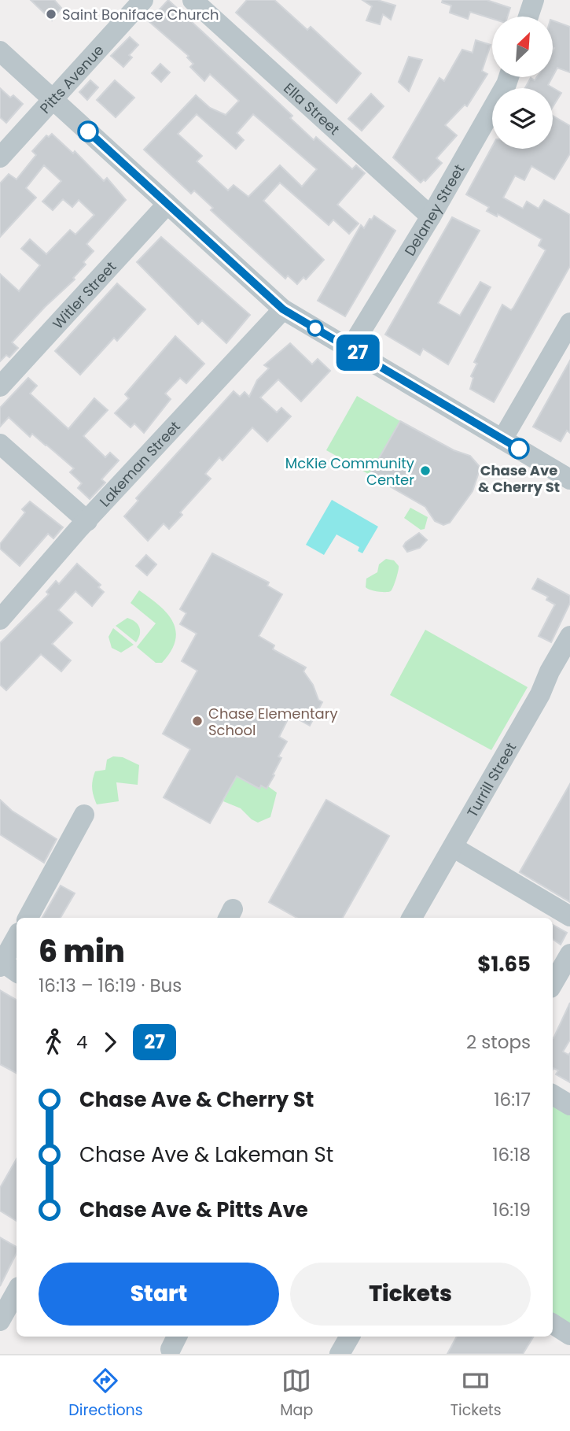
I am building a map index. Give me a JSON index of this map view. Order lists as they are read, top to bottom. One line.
{"streets":{"street":["Pitts Avenue","Ella Street","Delaney Street","Witler Street","Lakeman Street","Turrill Street"]},"crossings":[["Ella Street","Delaney Street"]],"places":["Saint Boniface Church","Chase Ave & Cherry St","McKie Community Center","Chase Elementary School"],"lines":["bus line 27"],"north":"top right","page":{"on_map":"27","heading":["6 min","16:13 – 16:19 · Bus","$1.65"],"legs":["4","27","2 stops"],"list":[{"name":"Chase Ave & Cherry St","value":"16:17"},{"name":"Chase Ave & Lakeman St","value":"16:18"},{"name":"Chase Ave & Pitts Ave","value":"16:19"}],"buttons":["Start","Tickets"],"tabs":["Directions","Map","Tickets"]}}
